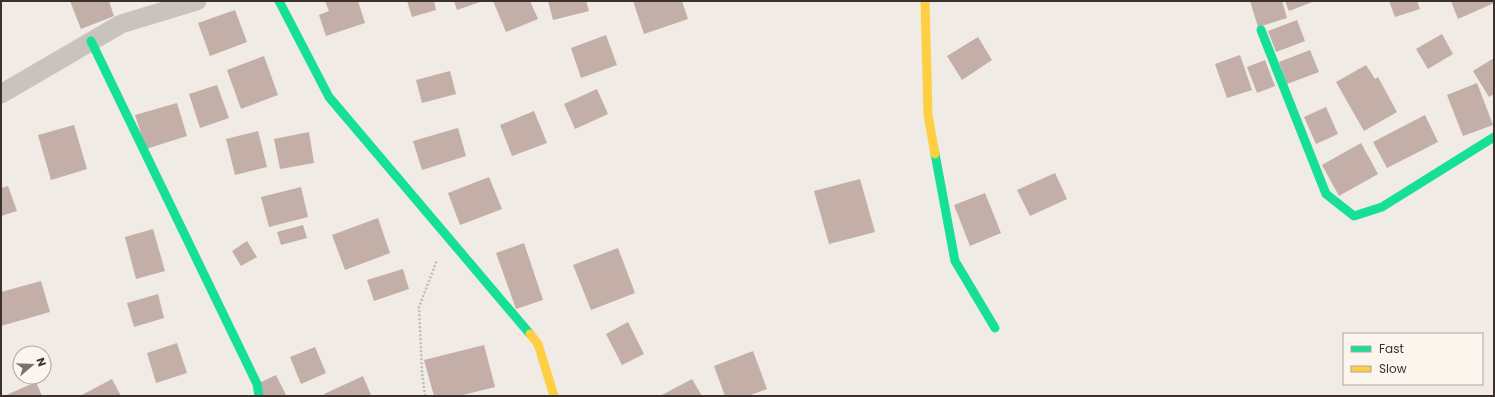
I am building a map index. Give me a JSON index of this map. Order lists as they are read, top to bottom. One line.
{"legend":["Fast","Slow"],"north":"right"}
